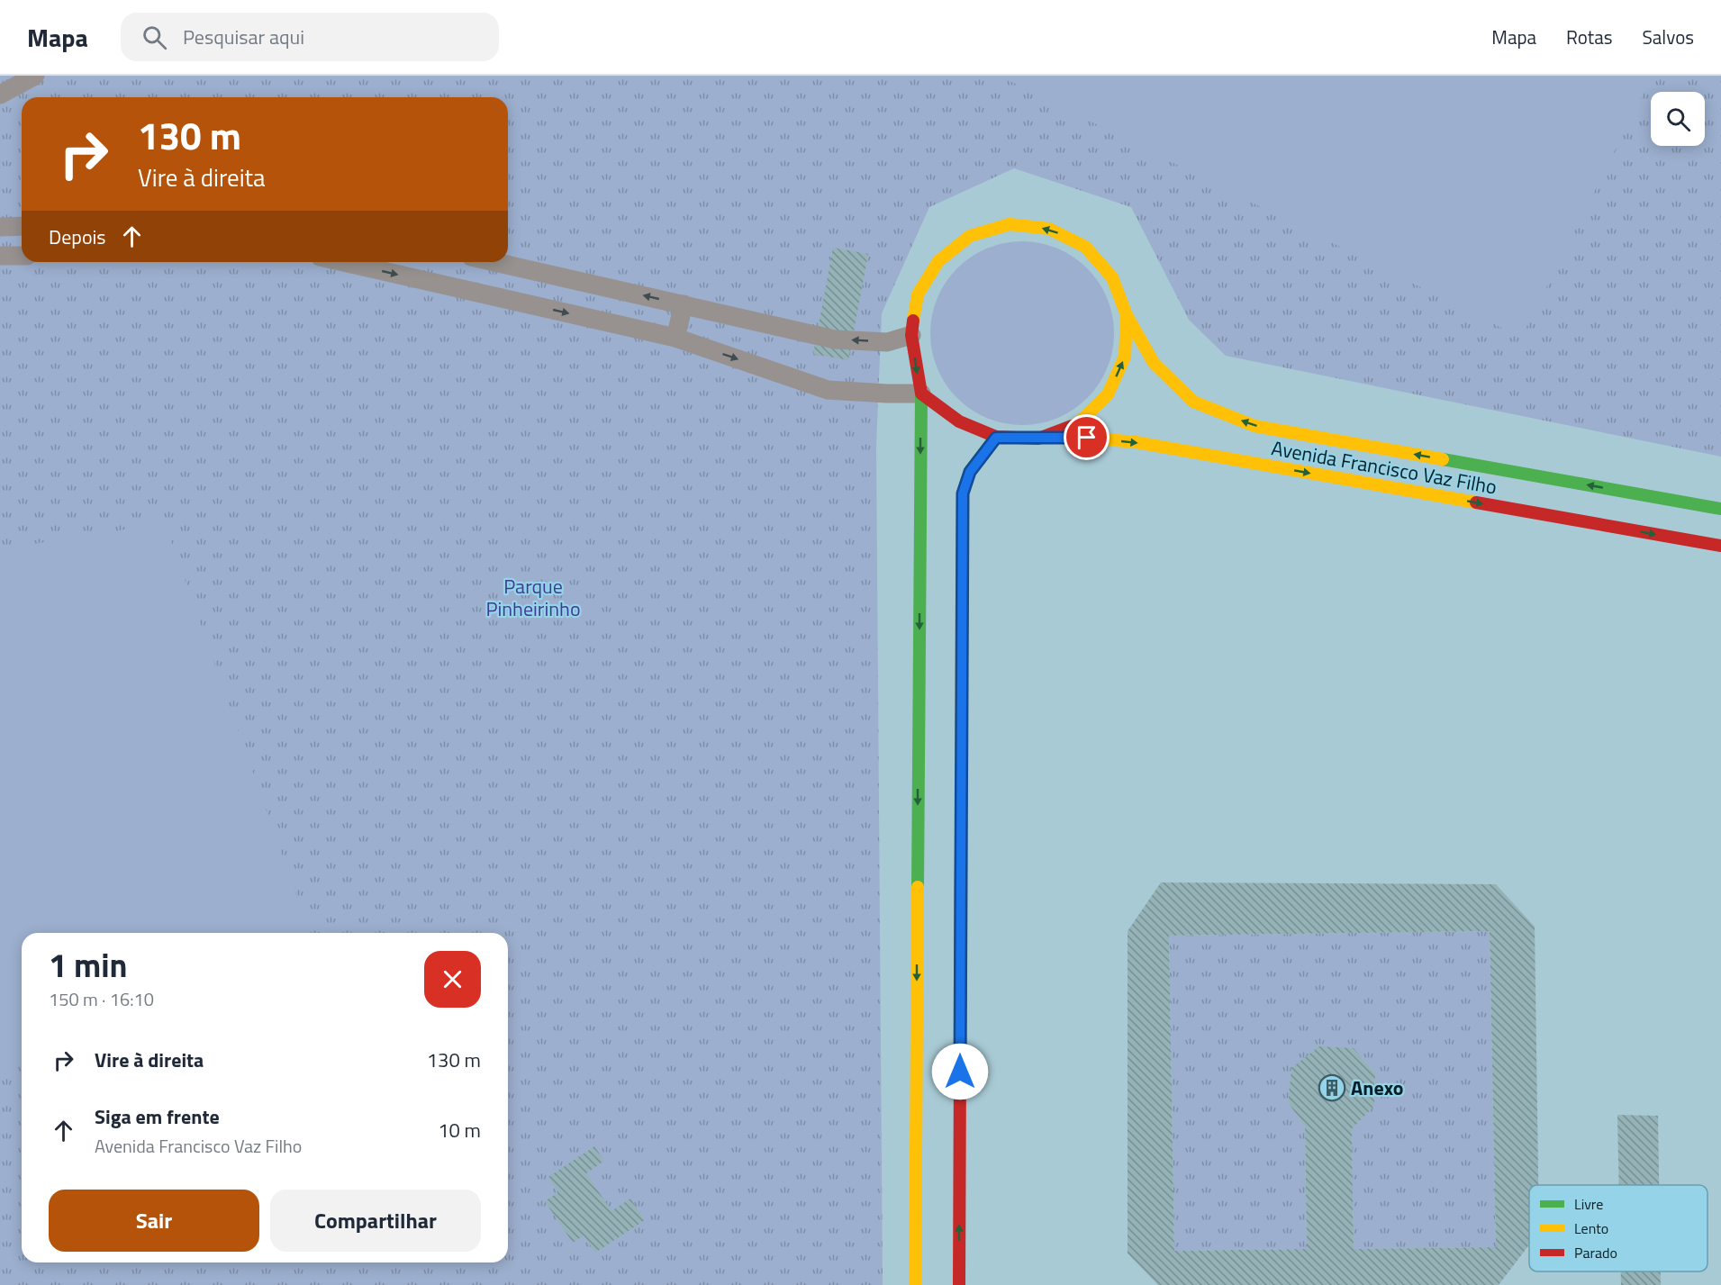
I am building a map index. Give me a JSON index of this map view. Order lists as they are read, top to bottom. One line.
{"streets":{"main road":["Avenida Francisco Vaz Filho"]},"parks":["Parque Pinheirinho"],"places":{"building":["Anexo"]},"legend":["Livre","Lento","Parado"],"page":{"header":"Mapa","search":"Pesquisar aqui","nav":["Mapa","Rotas","Salvos"],"turn":["130 m","Vire à direita"],"then":"Depois","heading":["1 min","150 m · 16:10"],"list":[{"name":"Vire à direita","value":"130 m"},{"name":"Siga em frente","note":"Avenida Francisco Vaz Filho","value":"10 m"}],"buttons":["Sair","Compartilhar"]}}
